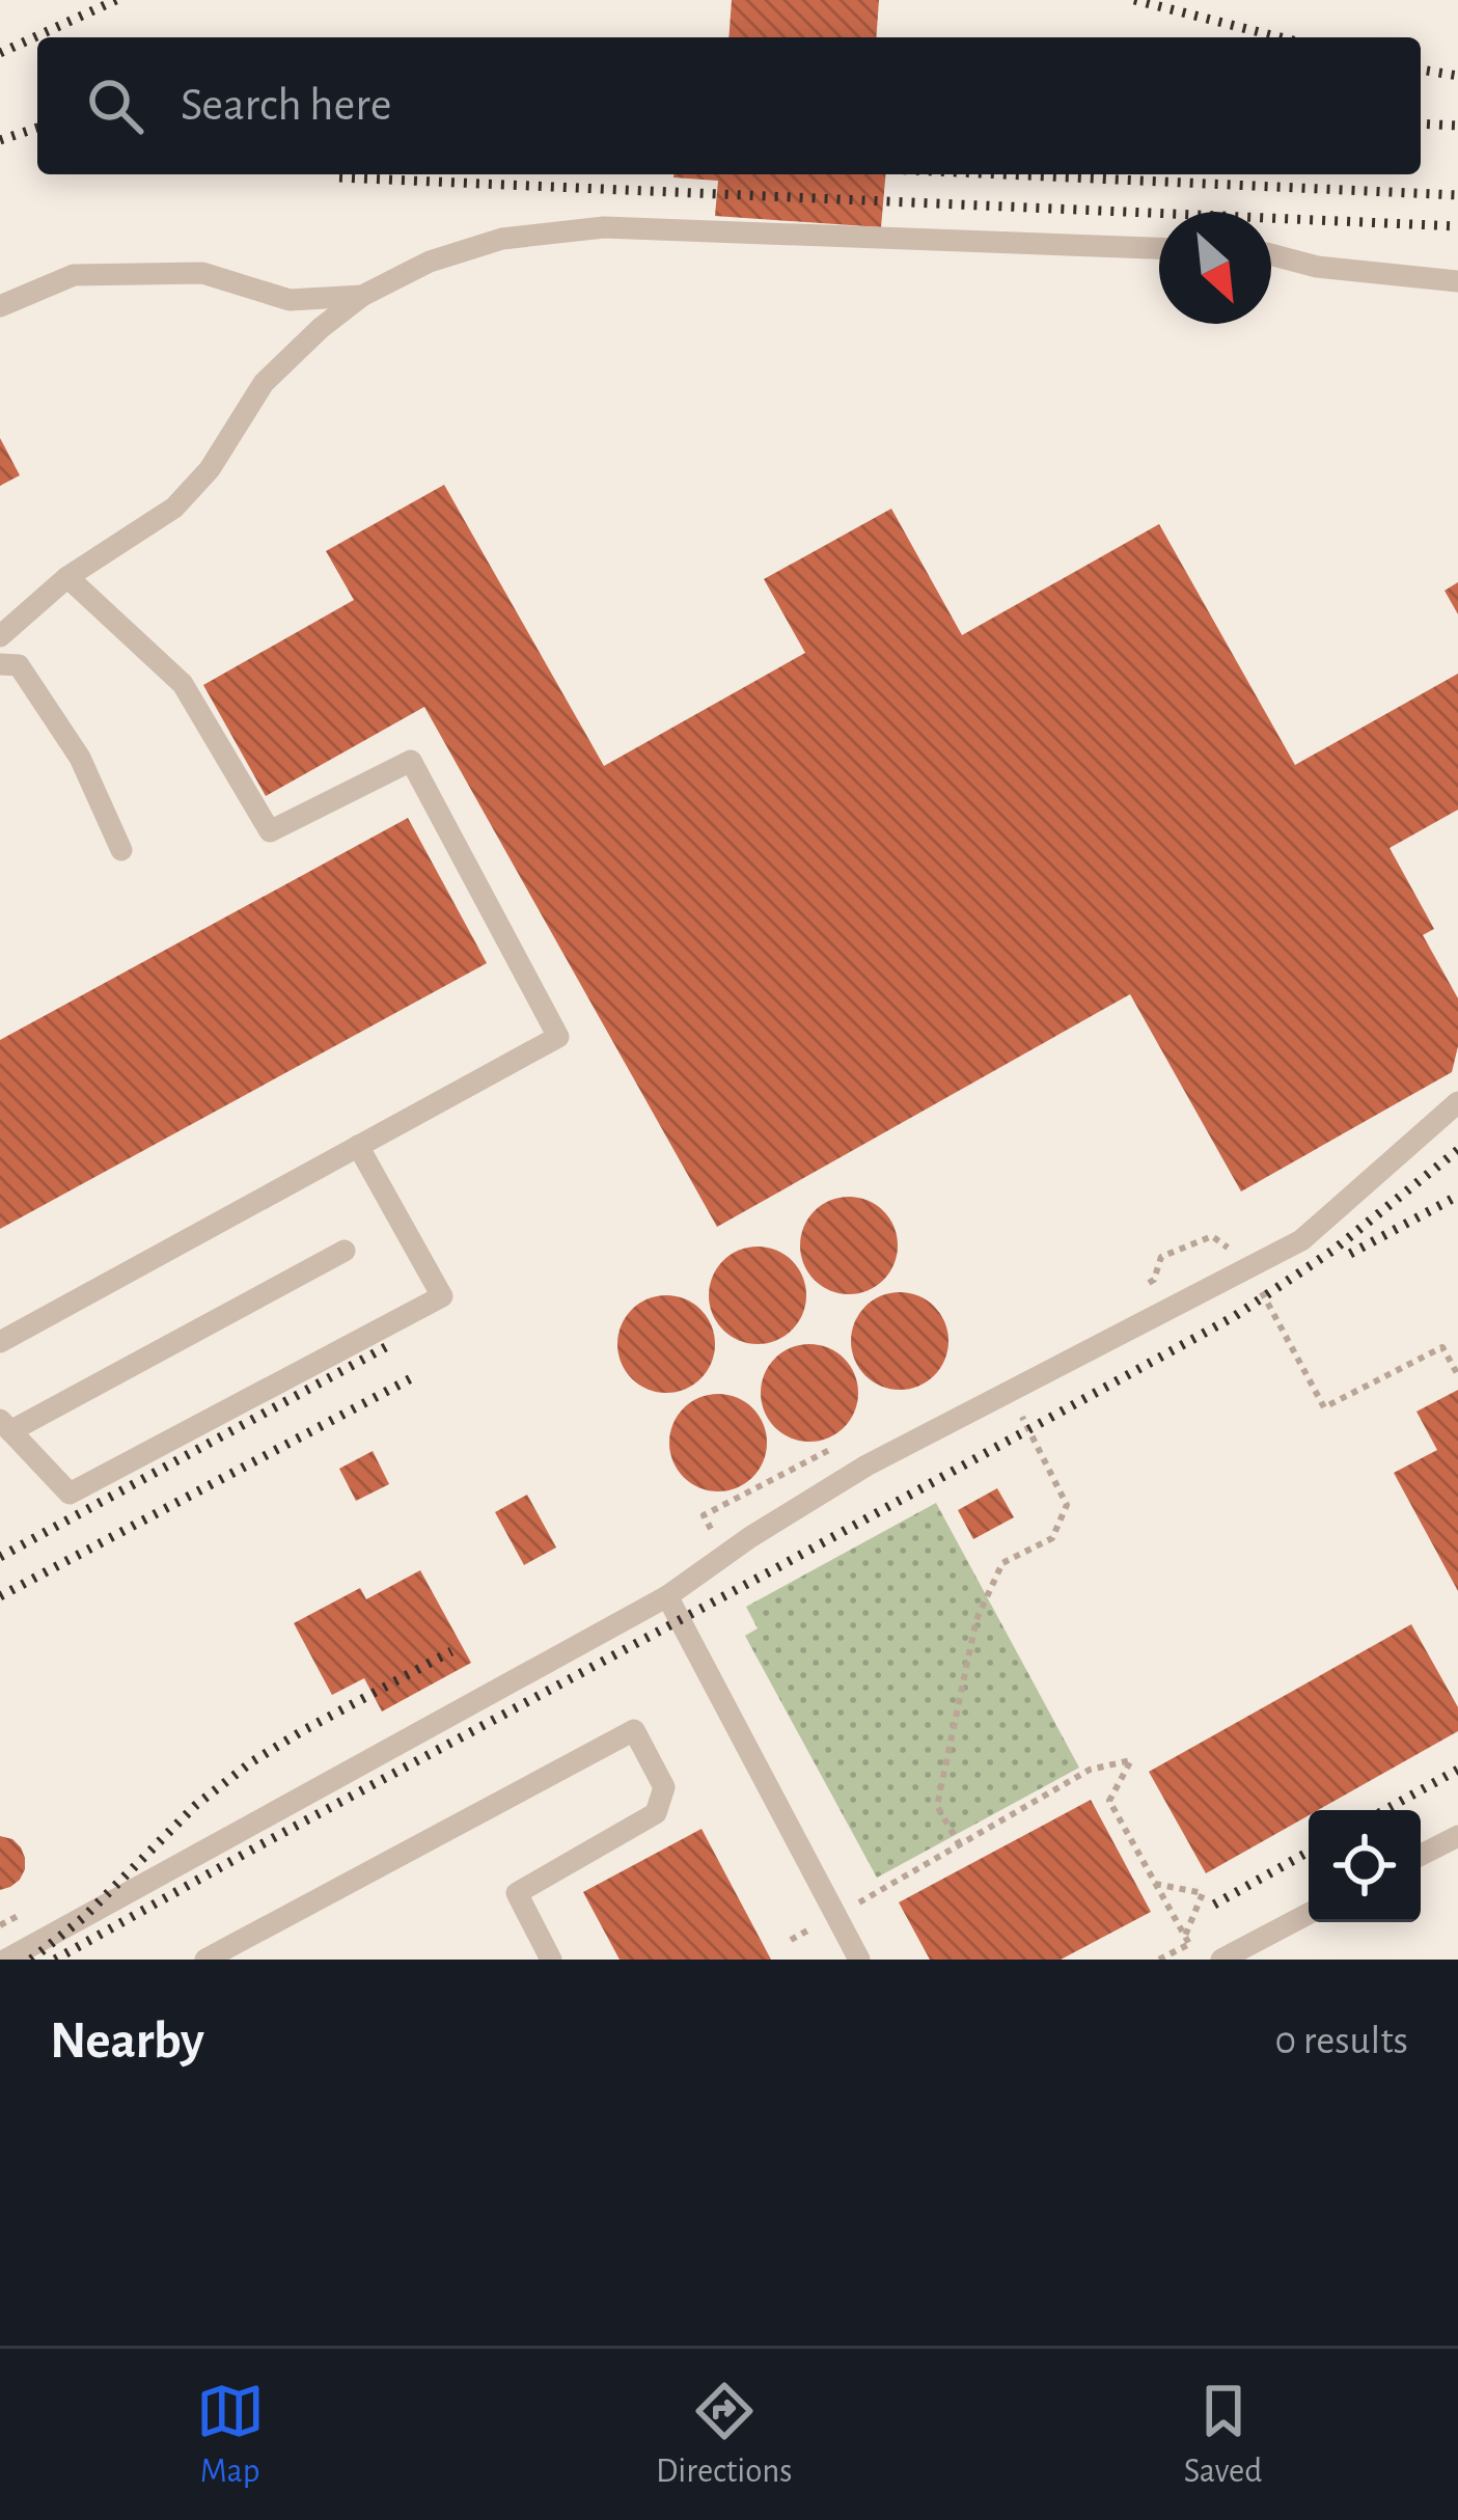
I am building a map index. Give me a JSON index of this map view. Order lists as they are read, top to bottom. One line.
{"north":"bottom right","page":{"search":"Search here","heading":["Nearby","0 results"],"nav":["Map","Directions","Saved"]}}
